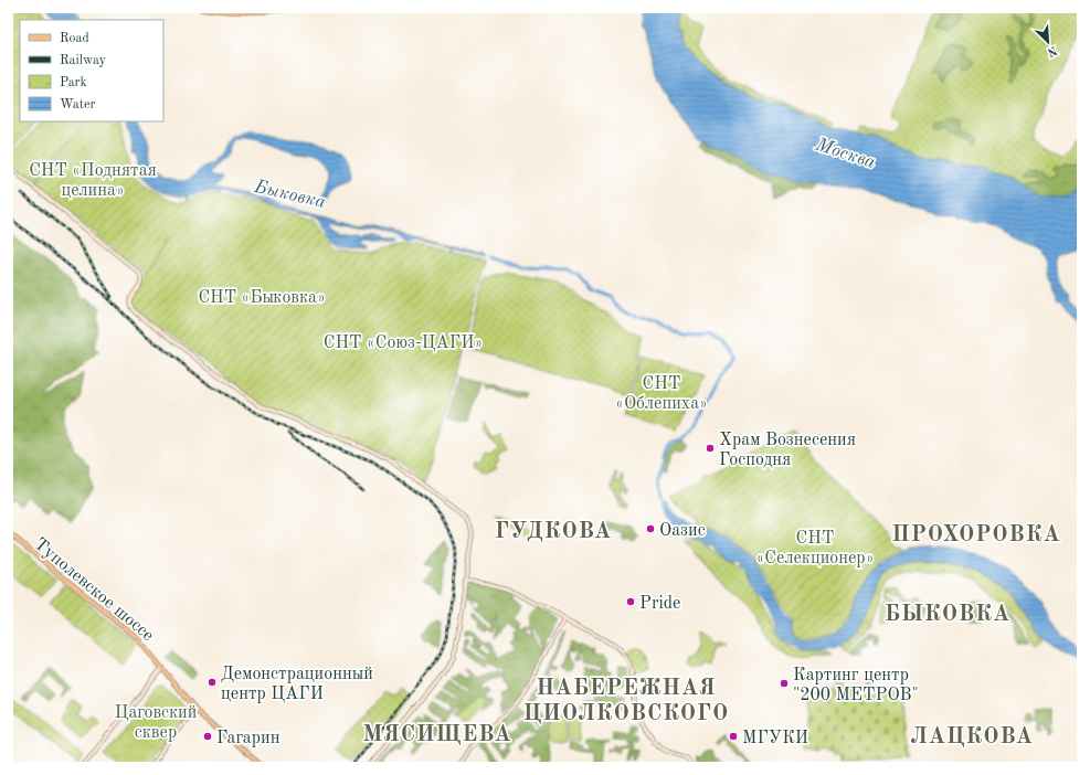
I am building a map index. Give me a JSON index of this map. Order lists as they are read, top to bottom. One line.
{"streets":{"main road":["Туполевское шоссе"]},"districts":["ГУДКОВА","ПРОХОРОВКА","БЫКОВКА","НАБЕРЕЖНАЯ ЦИОЛКОВСКОГО","МЯСИЩЕВА","ЛАЦКОВА"],"water":["Москва","Быковка"],"parks":["СНТ «Поднятая целина»","СНТ «Быковка»","СНТ «Союз-ЦАГИ»","СНТ «Облепиха»","СНТ «Селекционер»","Цаговский сквер"],"places":["Храм Вознесения Господня","Оазис","Pride","Демонстрационный центр ЦАГИ","Картинг центр \"200 МЕТРОВ\"","Гагарин","МГУКИ"],"legend":["Road","Railway","Park","Water"],"north":"bottom right"}
